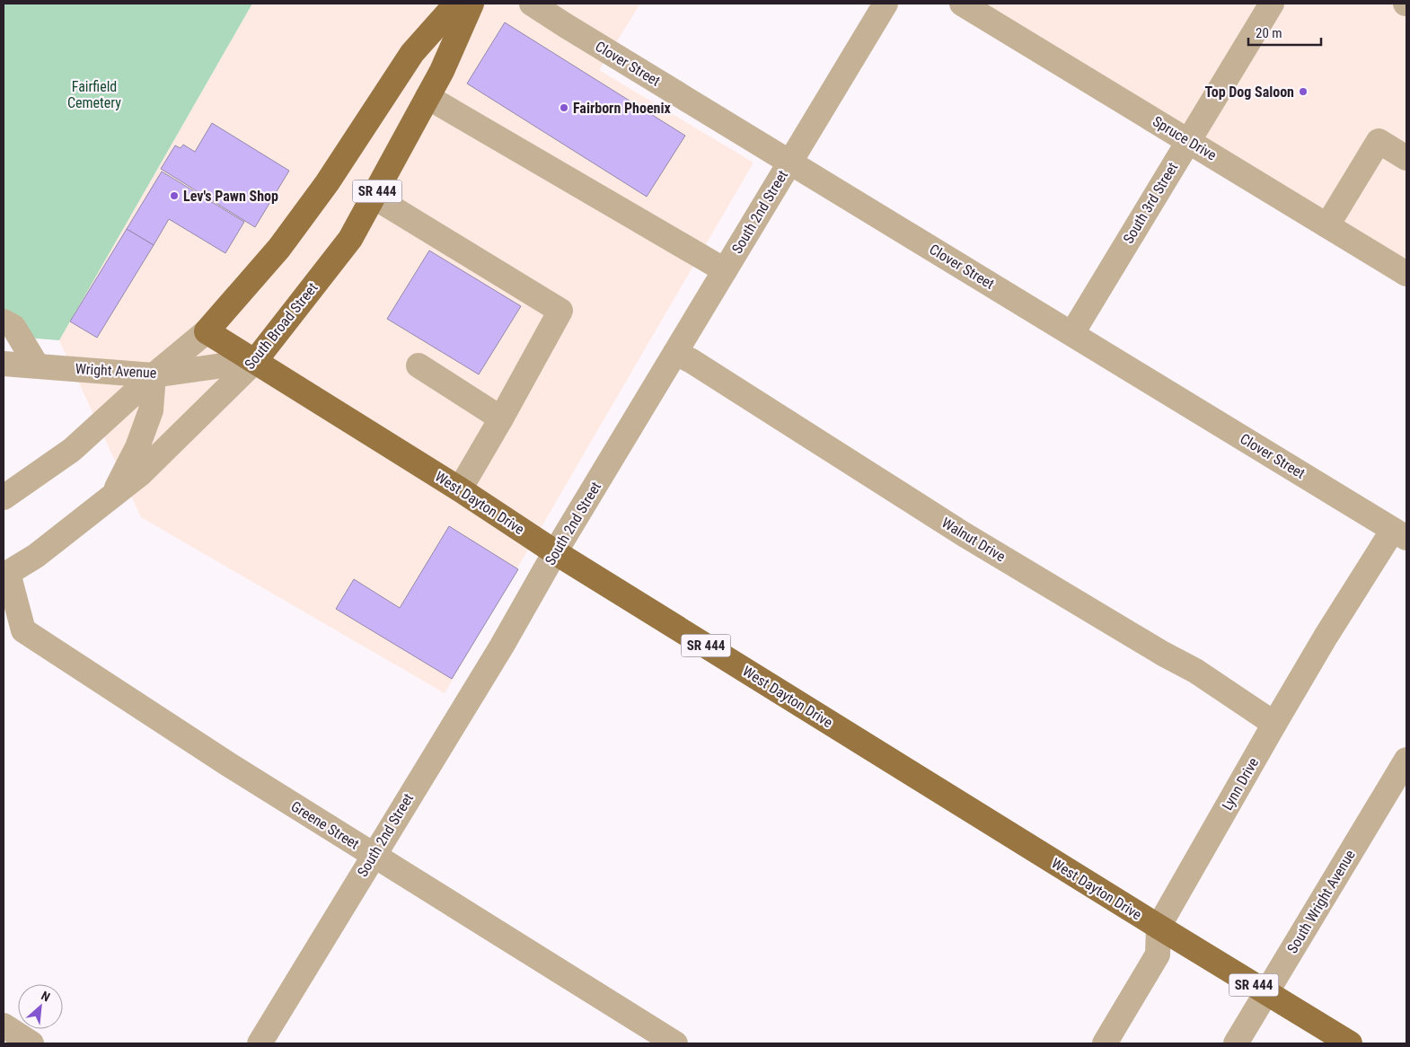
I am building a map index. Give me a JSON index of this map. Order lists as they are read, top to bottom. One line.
{"streets":{"main road":["SR 444","South Broad Street","West Dayton Drive"],"street":["Clover Street","Spruce Drive","South 3rd Street","South 2nd Street","Wright Avenue","Walnut Drive","Lynn Drive","Greene Street","South Wright Avenue"]},"crossings":[["Clover Street","South 3rd Street"],["Clover Street","South 2nd Street"],["Clover Street","Lynn Drive"],["Spruce Drive","South 3rd Street"],["SR 444","West Dayton Drive"],["South 2nd Street","West Dayton Drive"],["South 2nd Street","Walnut Drive"],["South 2nd Street","Greene Street"],["South Broad Street","Wright Avenue"],["South Broad Street","West Dayton Drive"],["South Broad Street","Greene Street"],["Wright Avenue","West Dayton Drive"],["West Dayton Drive","Lynn Drive"],["West Dayton Drive","South Wright Avenue"],["Walnut Drive","Lynn Drive"]],"parks":["Fairfield Cemetery"],"places":["Top Dog Saloon","Fairborn Phoenix","Lev's Pawn Shop"],"scale_bar":"20 m","north":"top right"}
